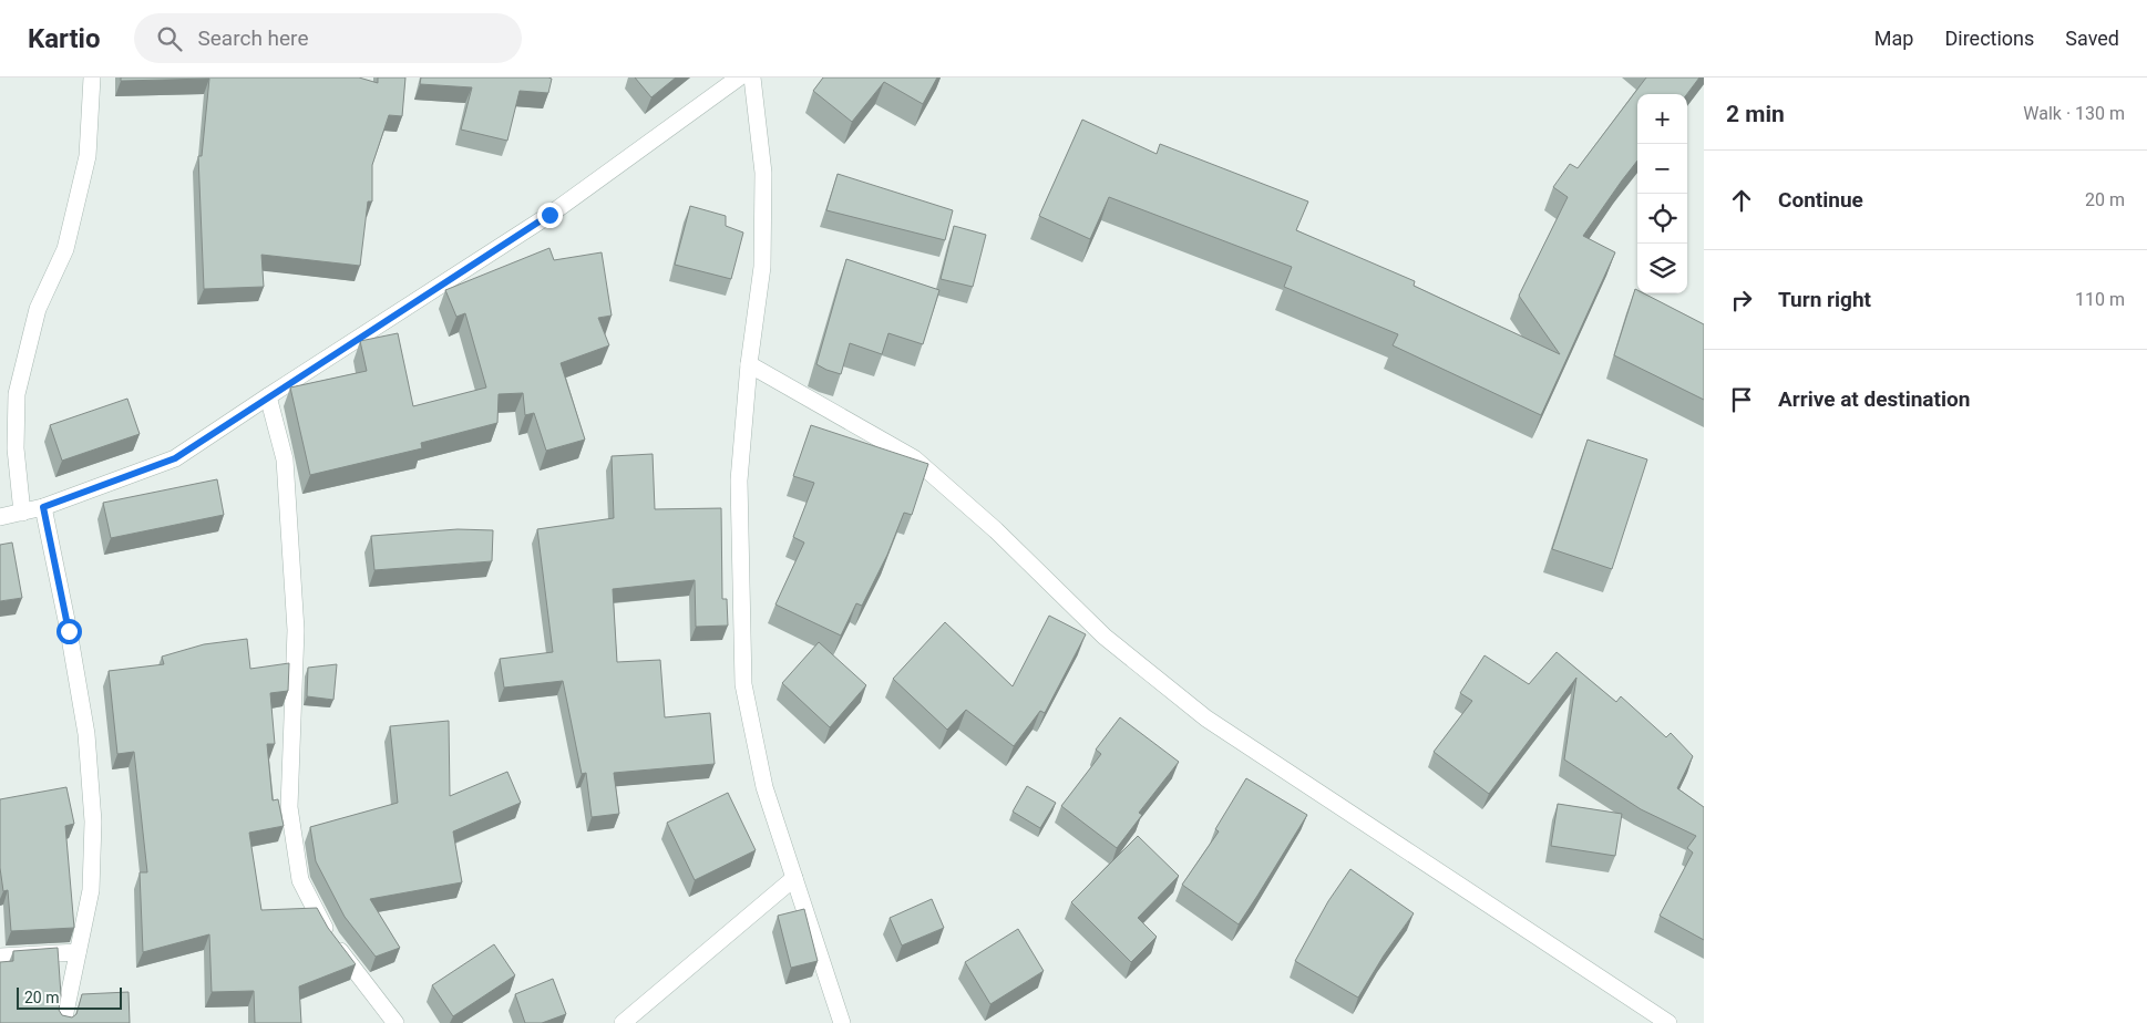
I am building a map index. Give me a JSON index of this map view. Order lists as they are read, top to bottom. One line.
{"scale_bar":"20 m","page":{"header":"Kartio","search":"Search here","nav":["Map","Directions","Saved"],"heading":["2 min","Walk · 130 m"],"map_buttons":["+","−"],"list":[["Continue","20 m"],["Turn right","110 m"],"Arrive at destination"],"scale":"20 m"}}
